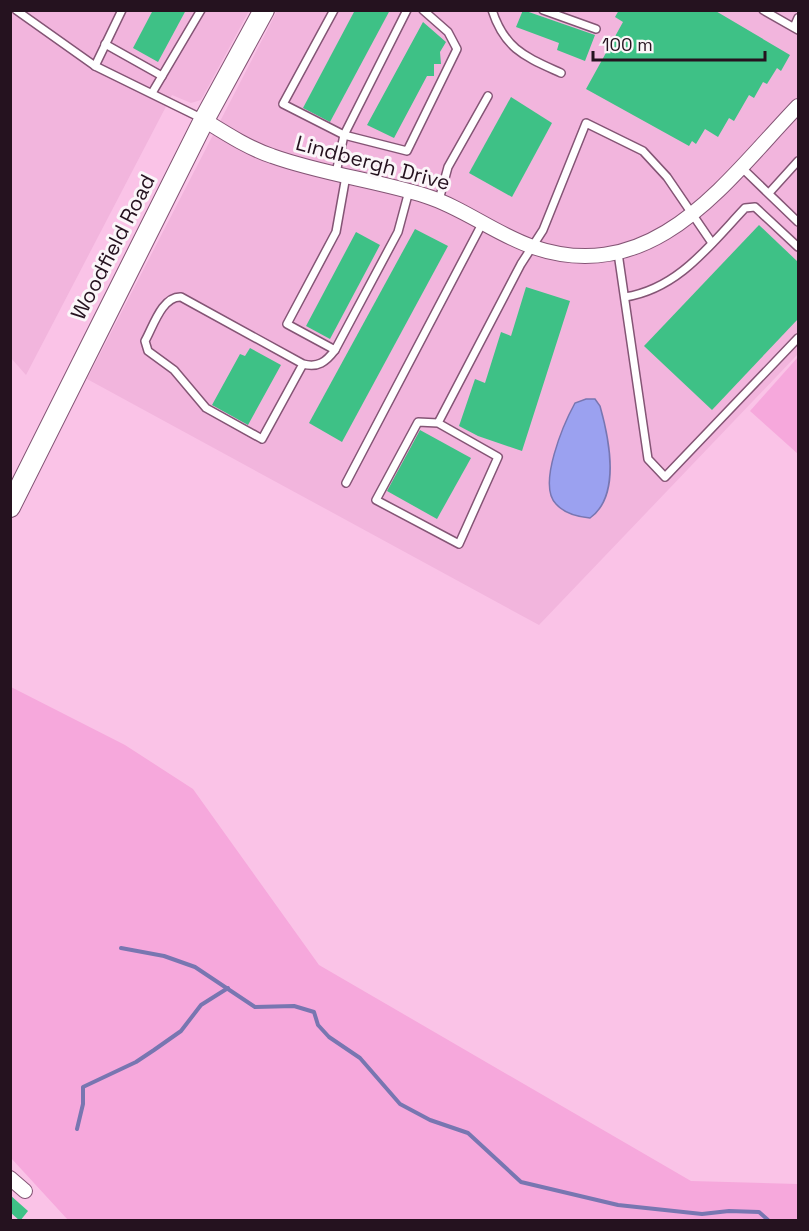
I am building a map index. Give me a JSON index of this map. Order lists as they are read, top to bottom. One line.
{"streets":{"main road":["Woodfield Road"],"street":["Lindbergh Drive"]},"crossings":[["Lindbergh Drive","Woodfield Road"]],"scale_bar":"100 m"}
